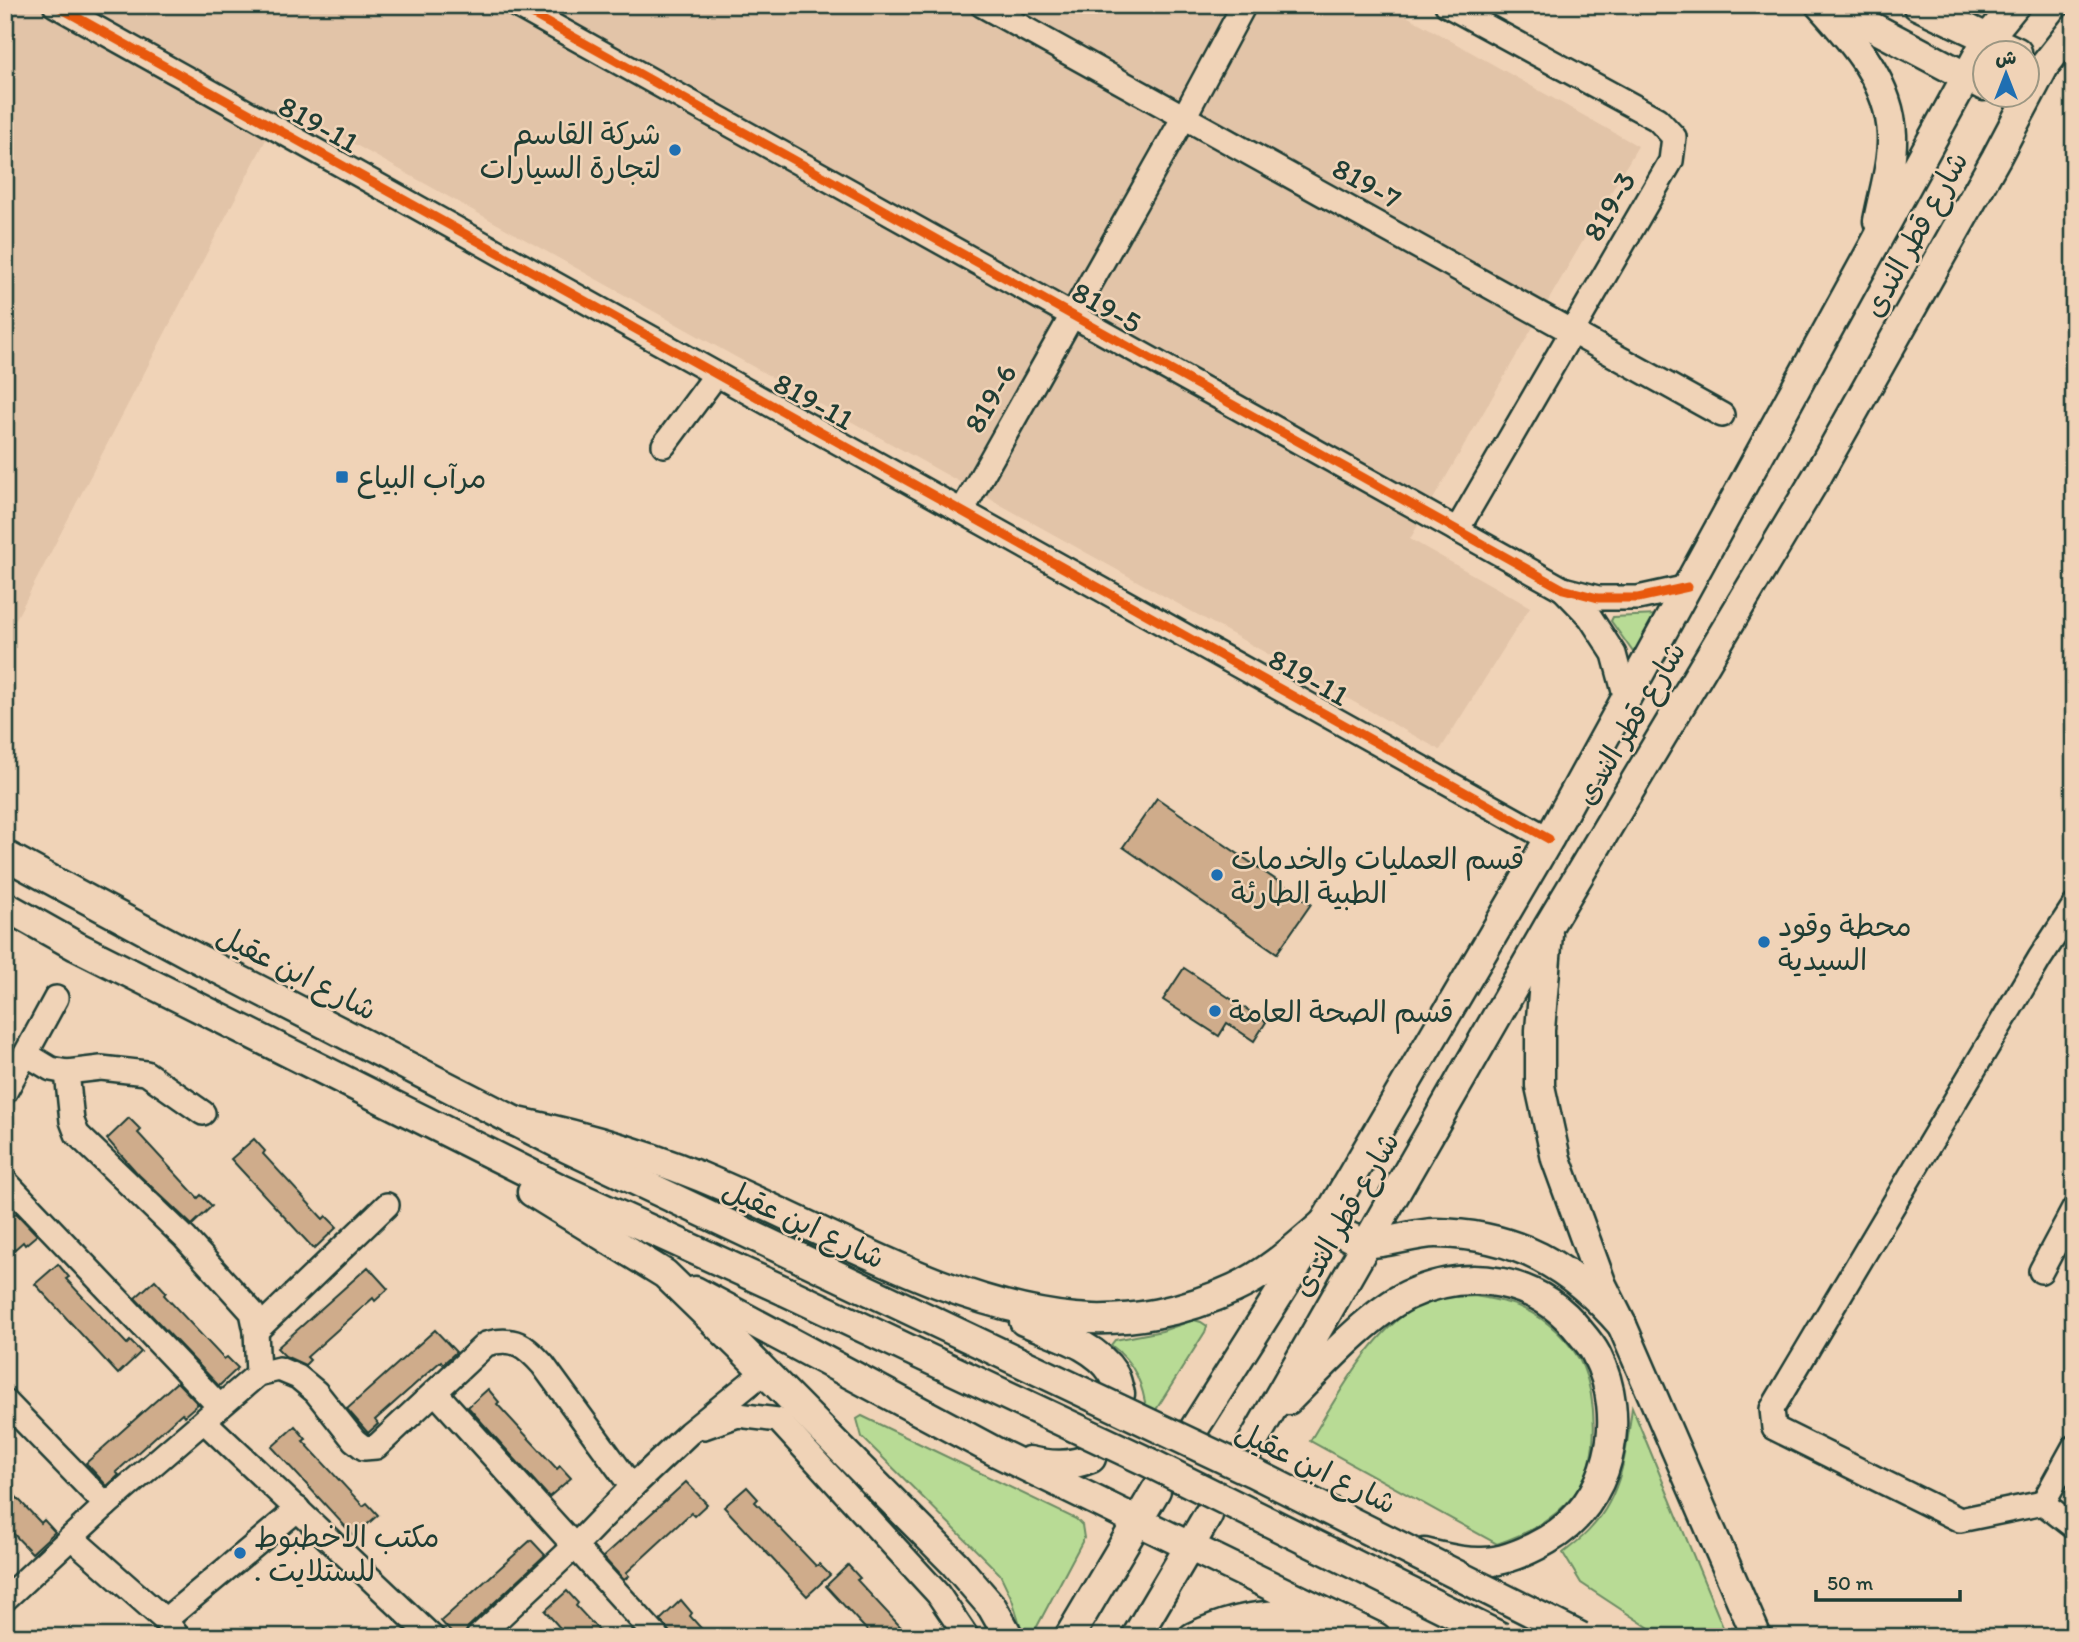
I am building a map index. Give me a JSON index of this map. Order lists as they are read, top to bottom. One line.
{"streets":{"main road":["شارع قطر الندى","شارع ابن عقيل"],"street":["819-11","819-7","819-3","819-5","819-6"]},"crossings":[["819-11","شارع قطر الندى"],["819-11","819-6"],["819-7","819-3"],["819-7","819-6"],["819-3","819-5"],["شارع قطر الندى","819-5"],["819-5","819-6"]],"places":{"other":["شركة القاسم لتجارة السيارات","قسم العمليات والخدمات الطبية الطارئة","محطة وقود السيدية","قسم الصحة العامة","مكتب الاخطبوط . للستلايت"],"transit":["مرآب البياع"]},"scale_bar":"50 m","north":"top"}
